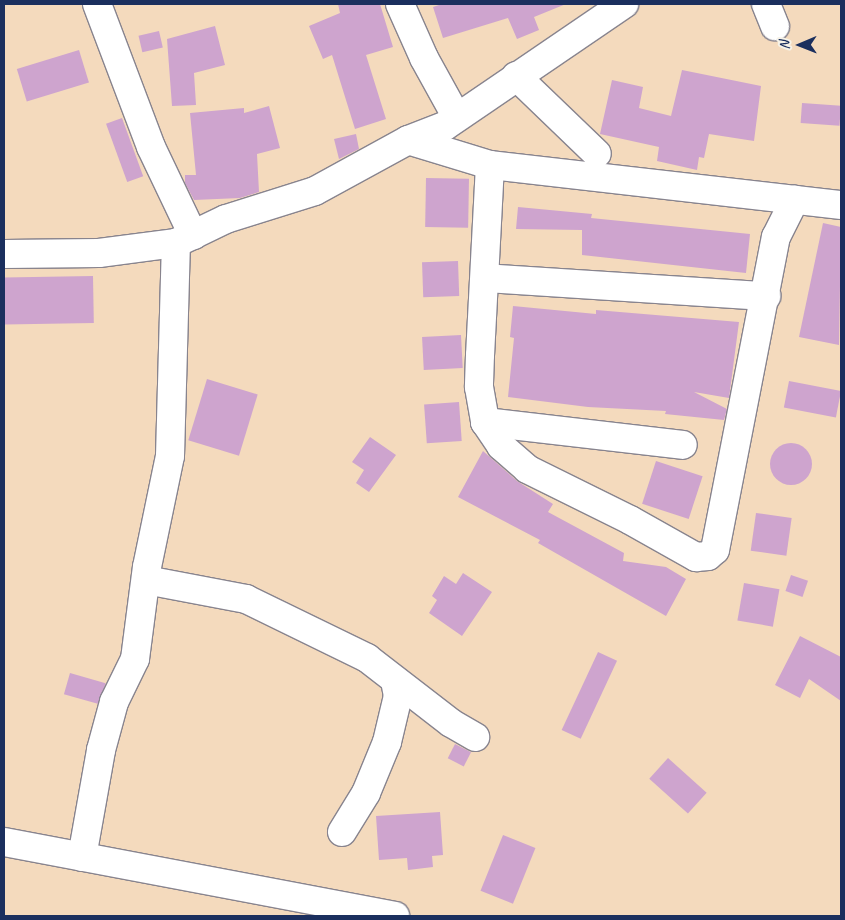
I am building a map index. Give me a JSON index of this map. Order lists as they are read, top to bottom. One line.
{"north":"left"}
